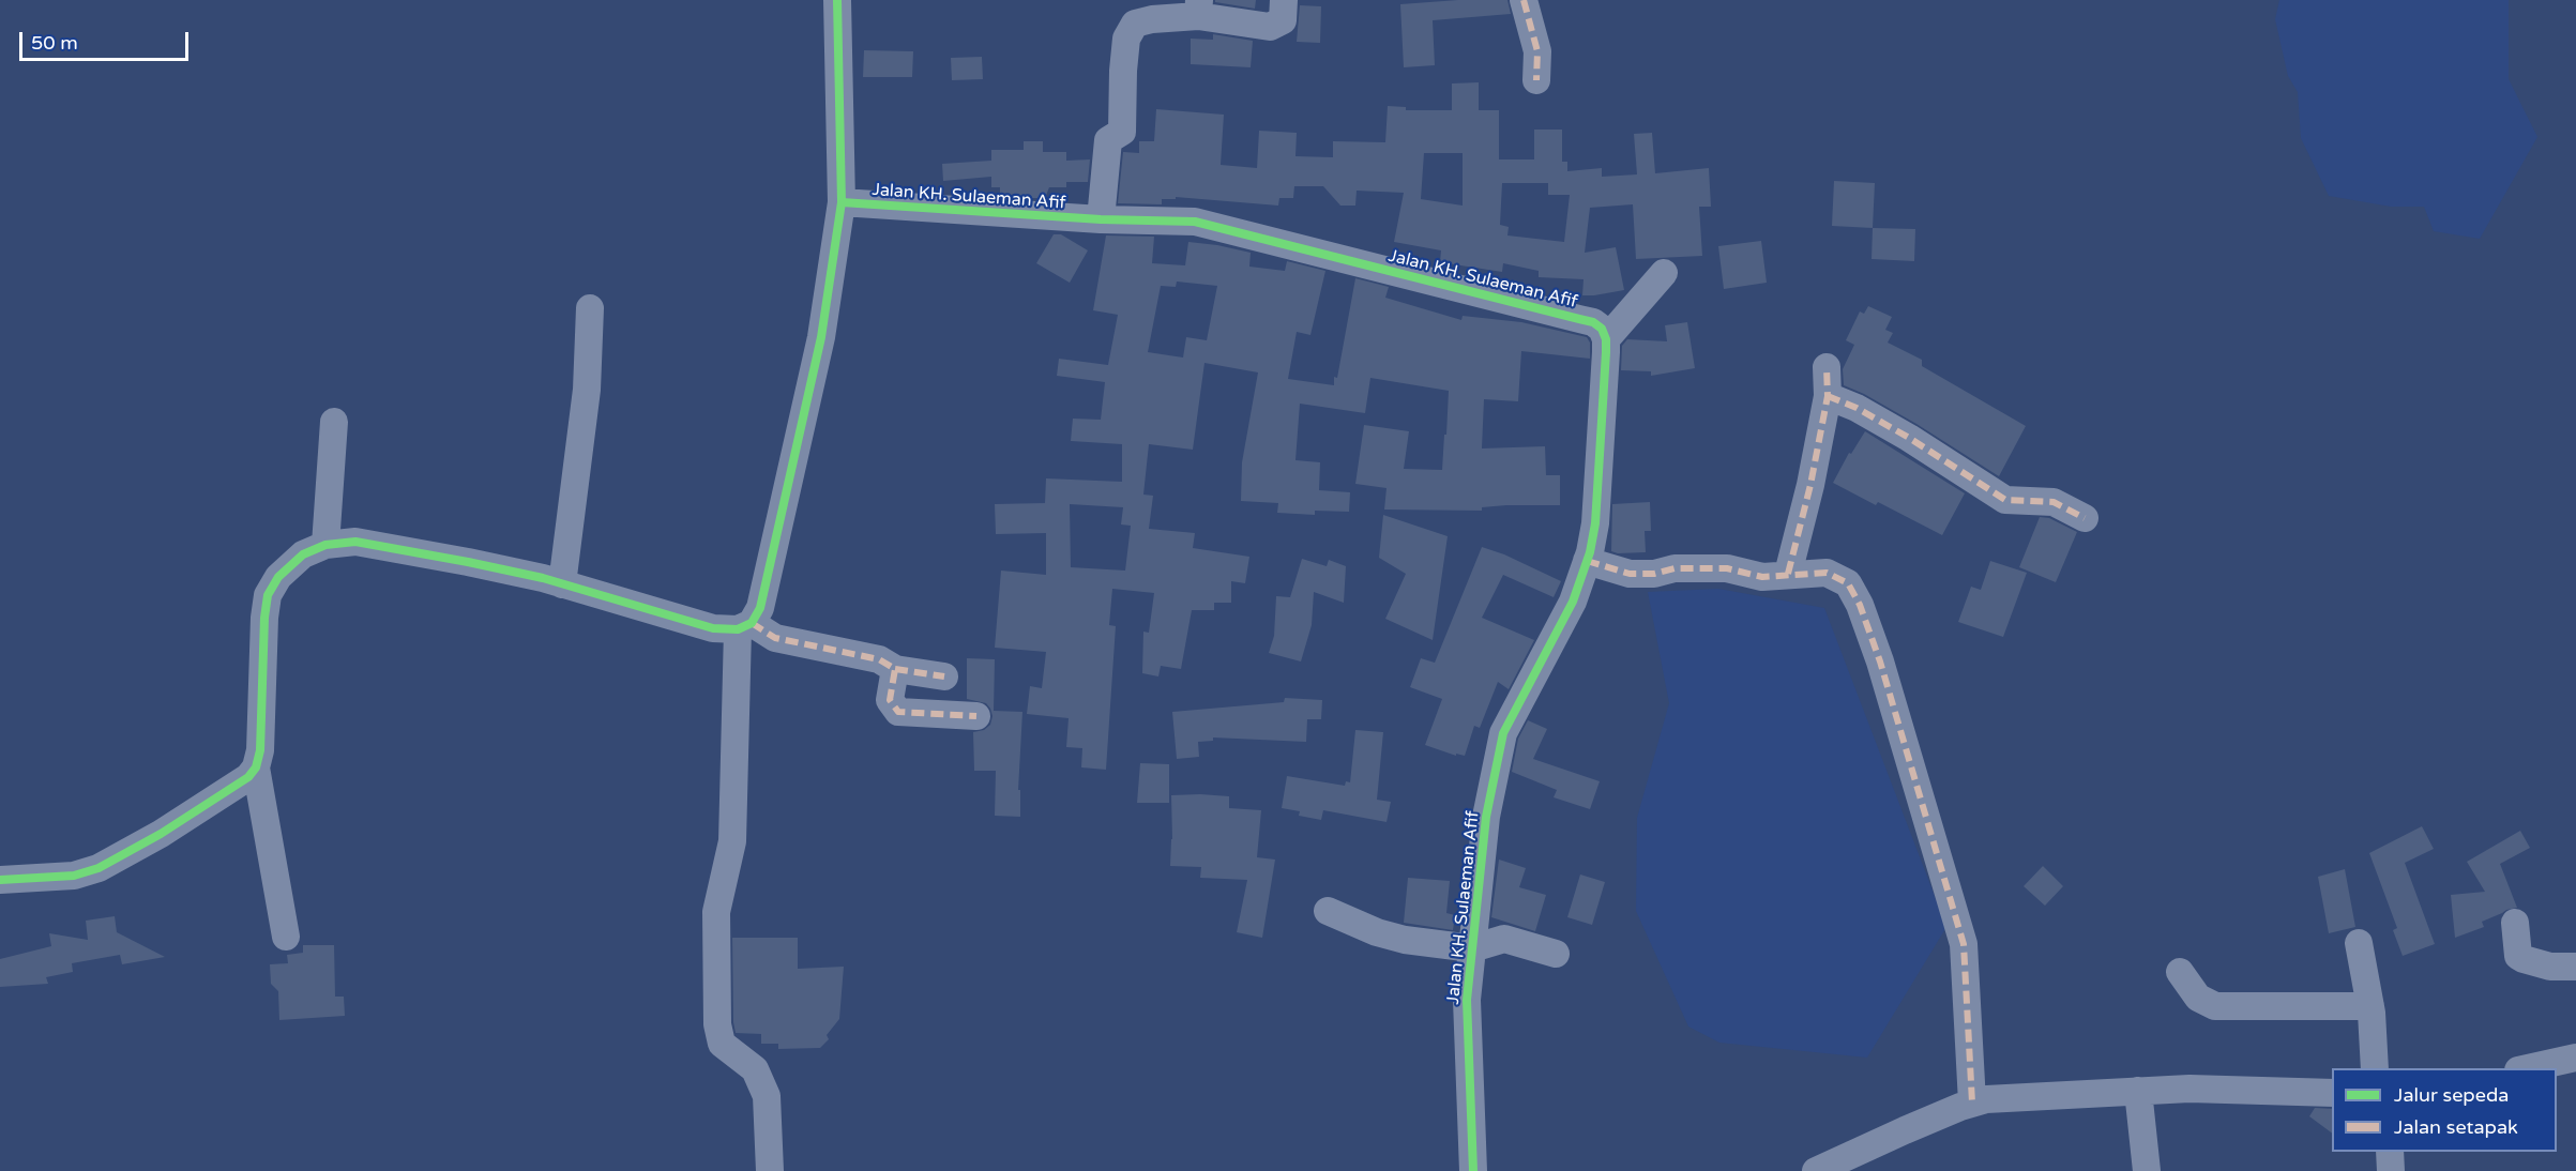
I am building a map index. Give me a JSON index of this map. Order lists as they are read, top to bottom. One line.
{"streets":{"street":["Jalan KH. Sulaeman Afif"]},"legend":["Jalur sepeda","Jalan setapak"],"scale_bar":"50 m"}
